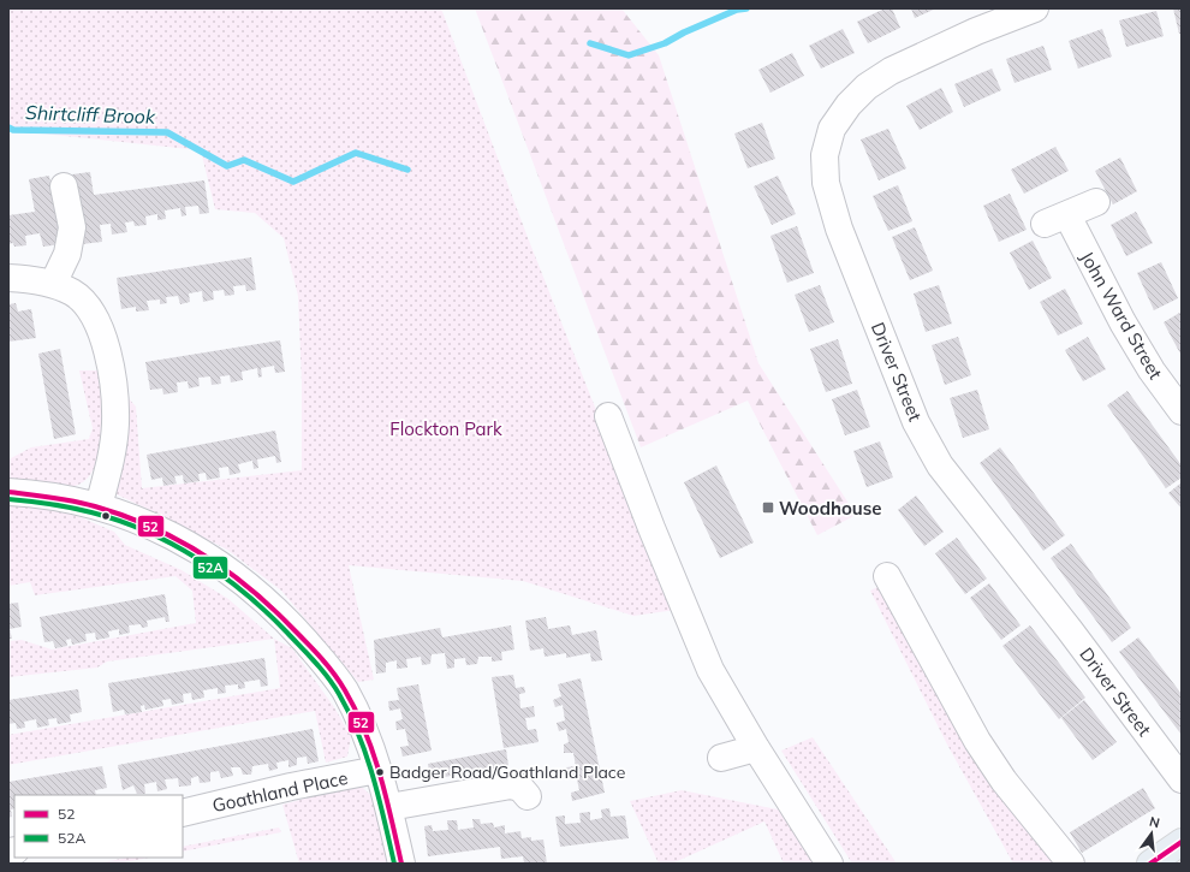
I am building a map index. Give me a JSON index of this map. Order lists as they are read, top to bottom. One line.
{"streets":{"street":["John Ward Street","Driver Street","Goathland Place"]},"water":["Shirtcliff Brook"],"parks":["Flockton Park"],"places":{"transit":["Woodhouse"],"other":["Badger Road/Goathland Place"]},"lines":["transit line 52","transit line 52A"],"legend":["52","52A"],"north":"top"}
